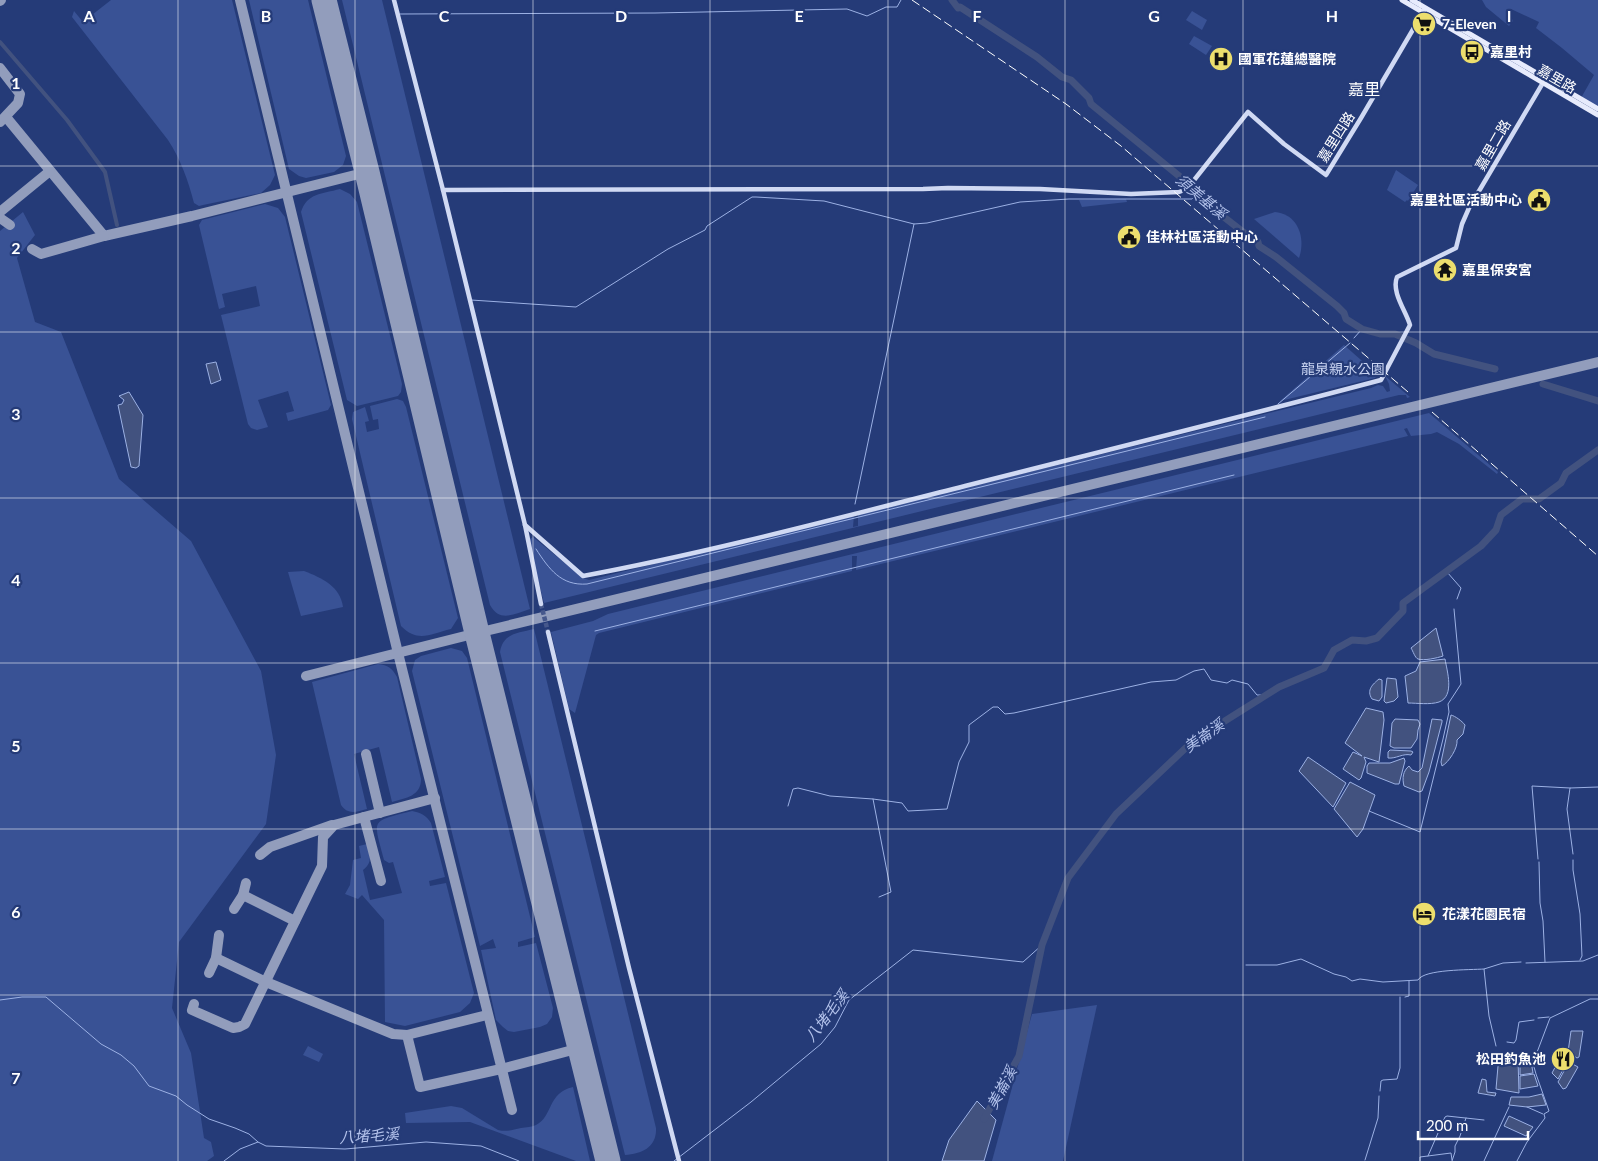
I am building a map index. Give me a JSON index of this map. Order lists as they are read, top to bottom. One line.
{"streets":{"main road":["嘉里路"],"street":["嘉里四路","嘉里二路"]},"crossings":[["嘉里路","嘉里四路"],["嘉里路","嘉里二路"]],"districts":["嘉里"],"water":["須美基溪","美崙溪","八堵毛溪"],"parks":["龍泉親水公園"],"places":{"supermarket":["7-Eleven"],"bus stop":["嘉里村"],"hospital":["國軍花蓮總醫院"],"public building":["嘉里社區活動中心","佳林社區活動中心"],"temple":["嘉里保安宮"],"hotel":["花漾花園民宿"],"restaurant":["松田釣魚池"]},"scale_bar":"200 m","grid":{"columns":["A","B","C","D","E","F","G","H","I"],"rows":["1","2","3","4","5","6","7"]}}
